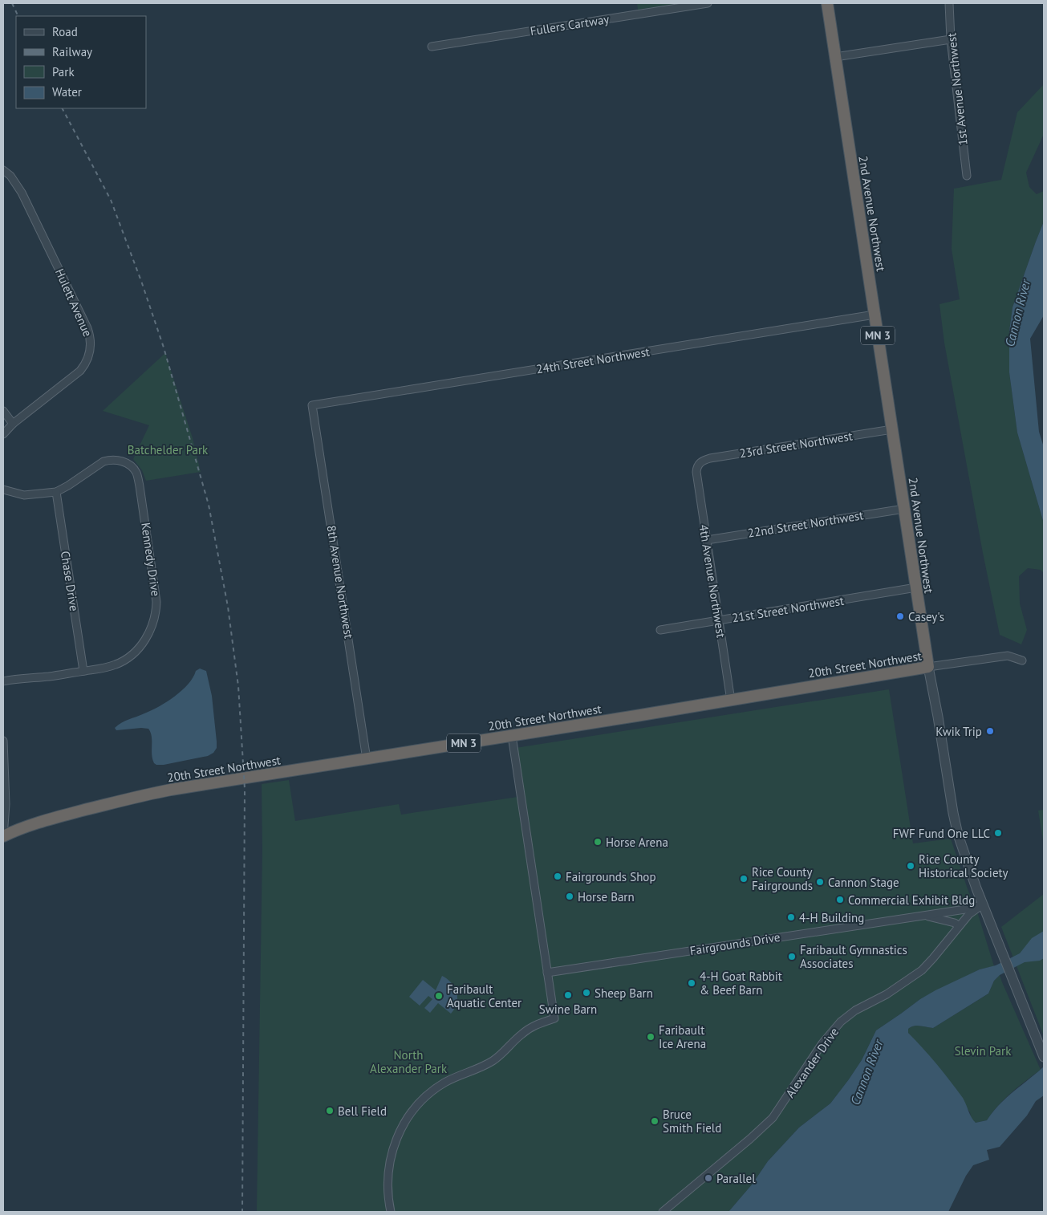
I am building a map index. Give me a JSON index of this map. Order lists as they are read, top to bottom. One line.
{"streets":{"highway":["2nd Avenue Northwest","MN 3","20th Street Northwest"],"street":["Fullers Cartway","1st Avenue Northwest","Hulett Avenue","24th Street Northwest","23rd Street Northwest","22nd Street Northwest","Kennedy Drive","Chase Drive","4th Avenue Northwest","8th Avenue Northwest","21st Street Northwest","Fairgrounds Drive","Alexander Drive"]},"crossings":[["2nd Avenue Northwest","24th Street Northwest"],["2nd Avenue Northwest","23rd Street Northwest"],["2nd Avenue Northwest","22nd Street Northwest"],["2nd Avenue Northwest","21st Street Northwest"],["2nd Avenue Northwest","20th Street Northwest"],["2nd Avenue Northwest","Fairgrounds Drive"],["2nd Avenue Northwest","Alexander Drive"],["24th Street Northwest","8th Avenue Northwest"],["23rd Street Northwest","4th Avenue Northwest"],["22nd Street Northwest","4th Avenue Northwest"],["Kennedy Drive","Chase Drive"],["4th Avenue Northwest","21st Street Northwest"],["4th Avenue Northwest","20th Street Northwest"],["8th Avenue Northwest","20th Street Northwest"],["Fairgrounds Drive","Alexander Drive"]],"water":["Cannon River"],"parks":["Batchelder Park","Slevin Park","North Alexander Park"],"places":["Casey's","Kwik Trip","FWF Fund One LLC","Horse Arena","Rice County Historical Society","Fairgrounds Shop","Rice County Fairgrounds","Cannon Stage","Horse Barn","Commercial Exhibit Bldg","4-H Building","Faribault Gymnastics Associates","4-H Goat Rabbit & Beef Barn","Sheep Barn","Swine Barn","Faribault Aquatic Center","Faribault Ice Arena","Bell Field","Bruce Smith Field","Parallel"],"legend":["Road","Railway","Park","Water"]}
